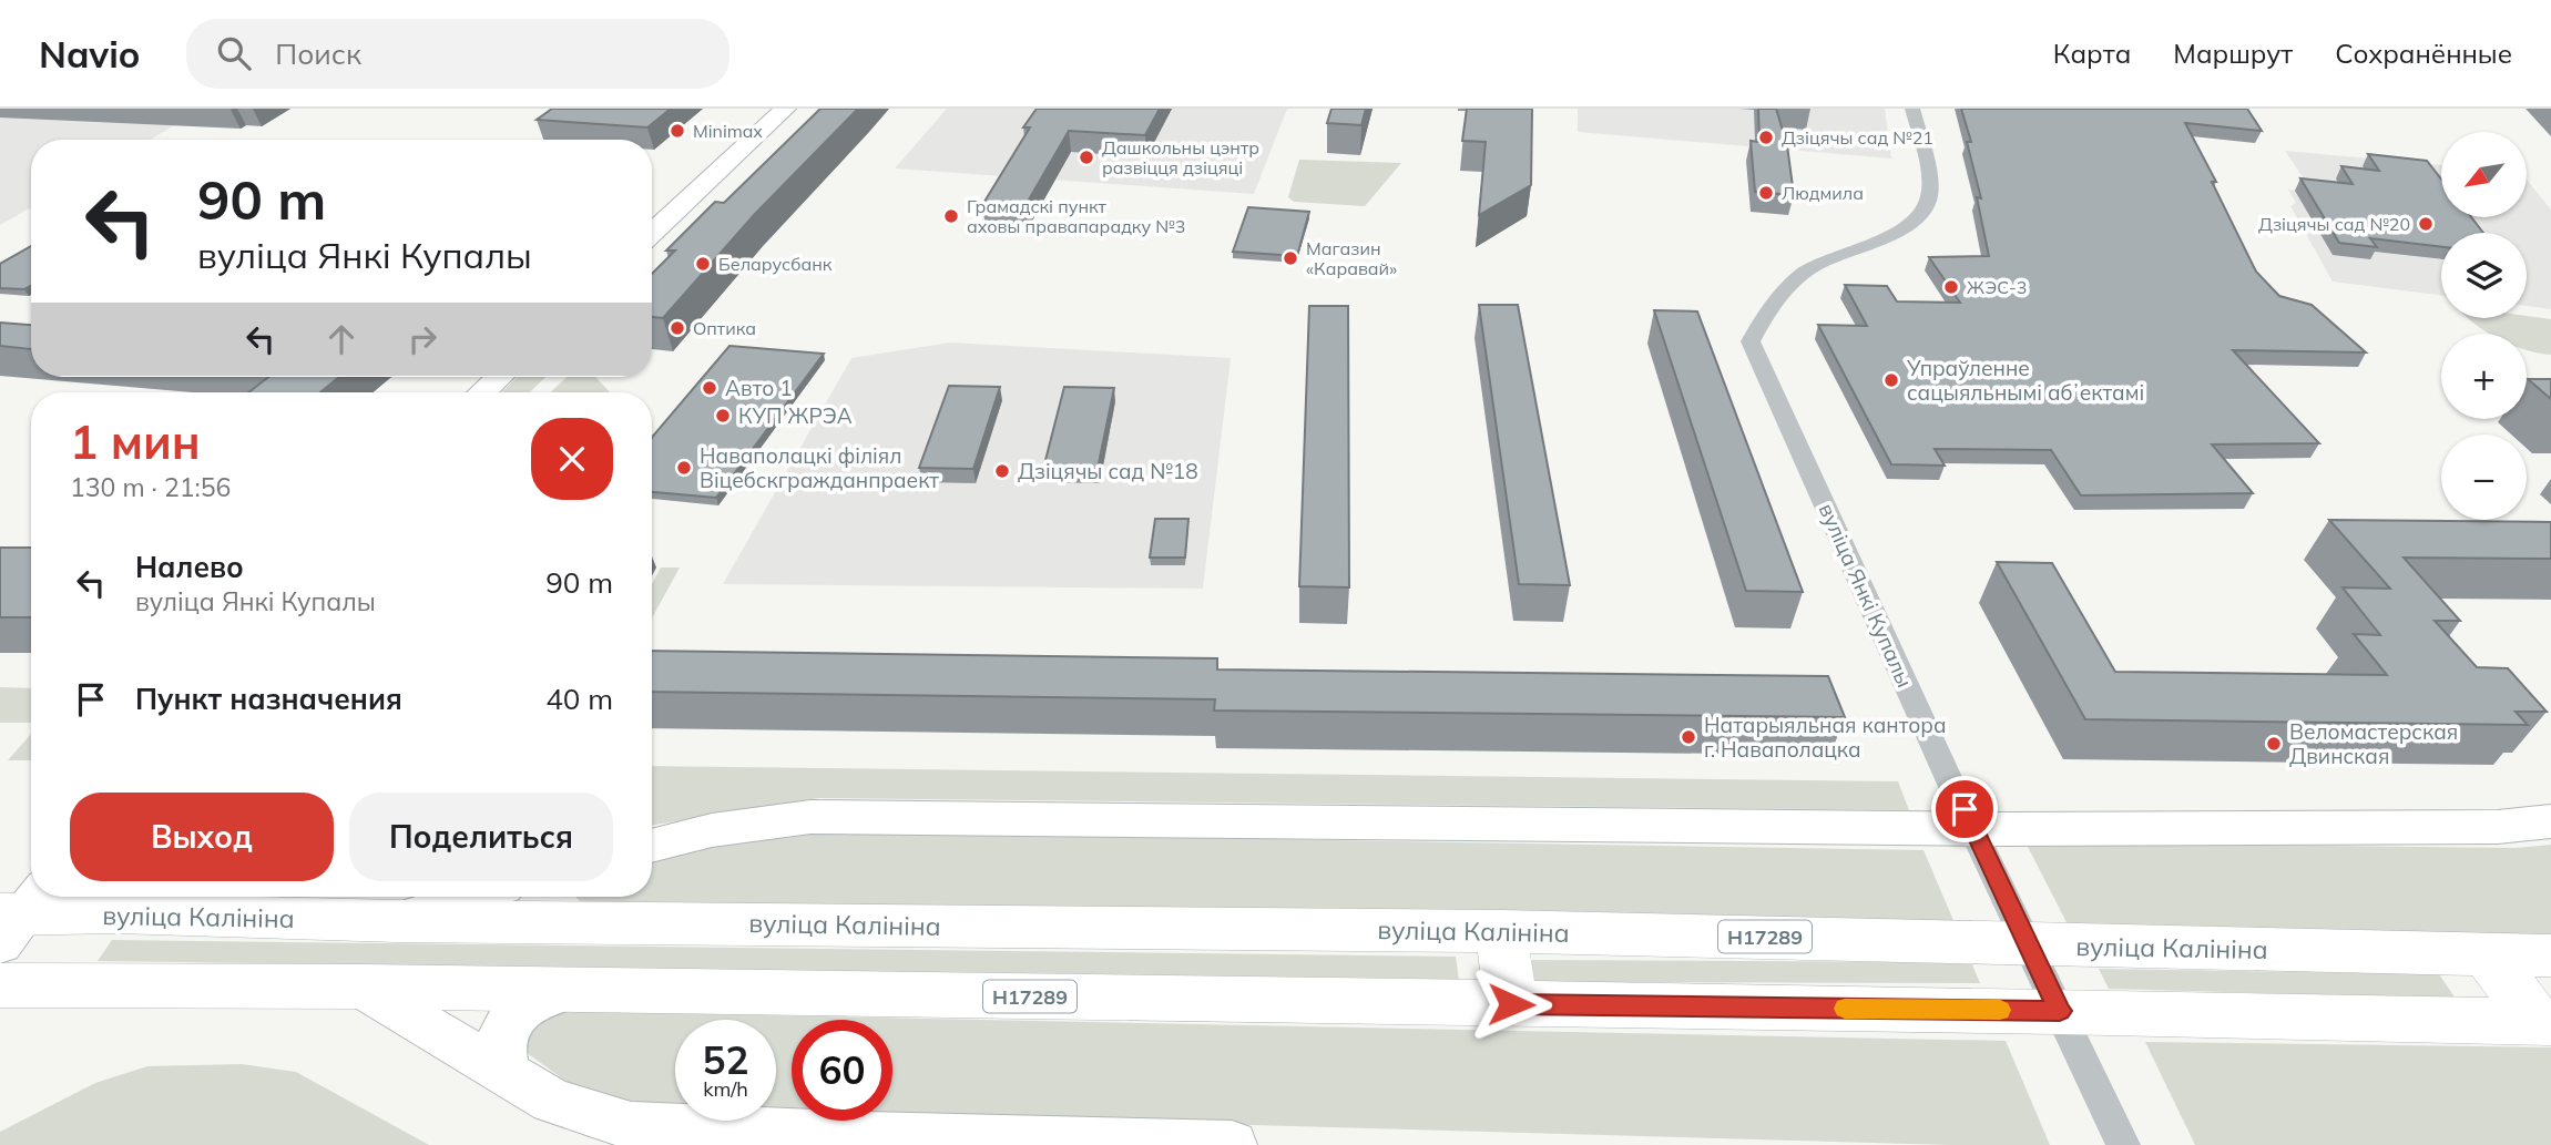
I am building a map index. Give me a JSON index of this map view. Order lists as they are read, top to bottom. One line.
{"streets":{"main road":["вуліца Калініна","Н17289"],"street":["вуліца Янкі Купалы"]},"crossings":[["вуліца Янкі Купалы","вуліца Калініна"],["вуліца Янкі Купалы","Н17289"]],"places":["Minimax","Дзіцячы сад №21","Дашкольны цэнтр развіцця дзіцяці","Людмила","Грамадскі пункт аховы правапарадку №3","Дзіцячы сад №20","Магазин «Каравай»","Беларусбанк","ЖЭС-3","Оптика","Упраўленне сацыяльнымі абʼектамі","Авто 1","КУП ЖРЭА","Наваполацкі філіял Віцебскгражданпраект","Дзіцячы сад №18","Натарыяльная кантора г. Наваполацка","Веломастерская Двинская"],"north":"bottom left","page":{"header":"Navio","search":"Поиск","nav":["Карта","Маршрут","Сохранённые"],"map_buttons":["+","−"],"turn":["90 m","вуліца Янкі Купалы"],"heading":["1 мин","130 m · 21:56"],"list":[{"name":"Налево","note":"вуліца Янкі Купалы","value":"90 m"},{"name":"Пункт назначения","value":"40 m"}],"buttons":["Выход","Поделиться"],"speed":"52 km/h","limit":"60"}}
